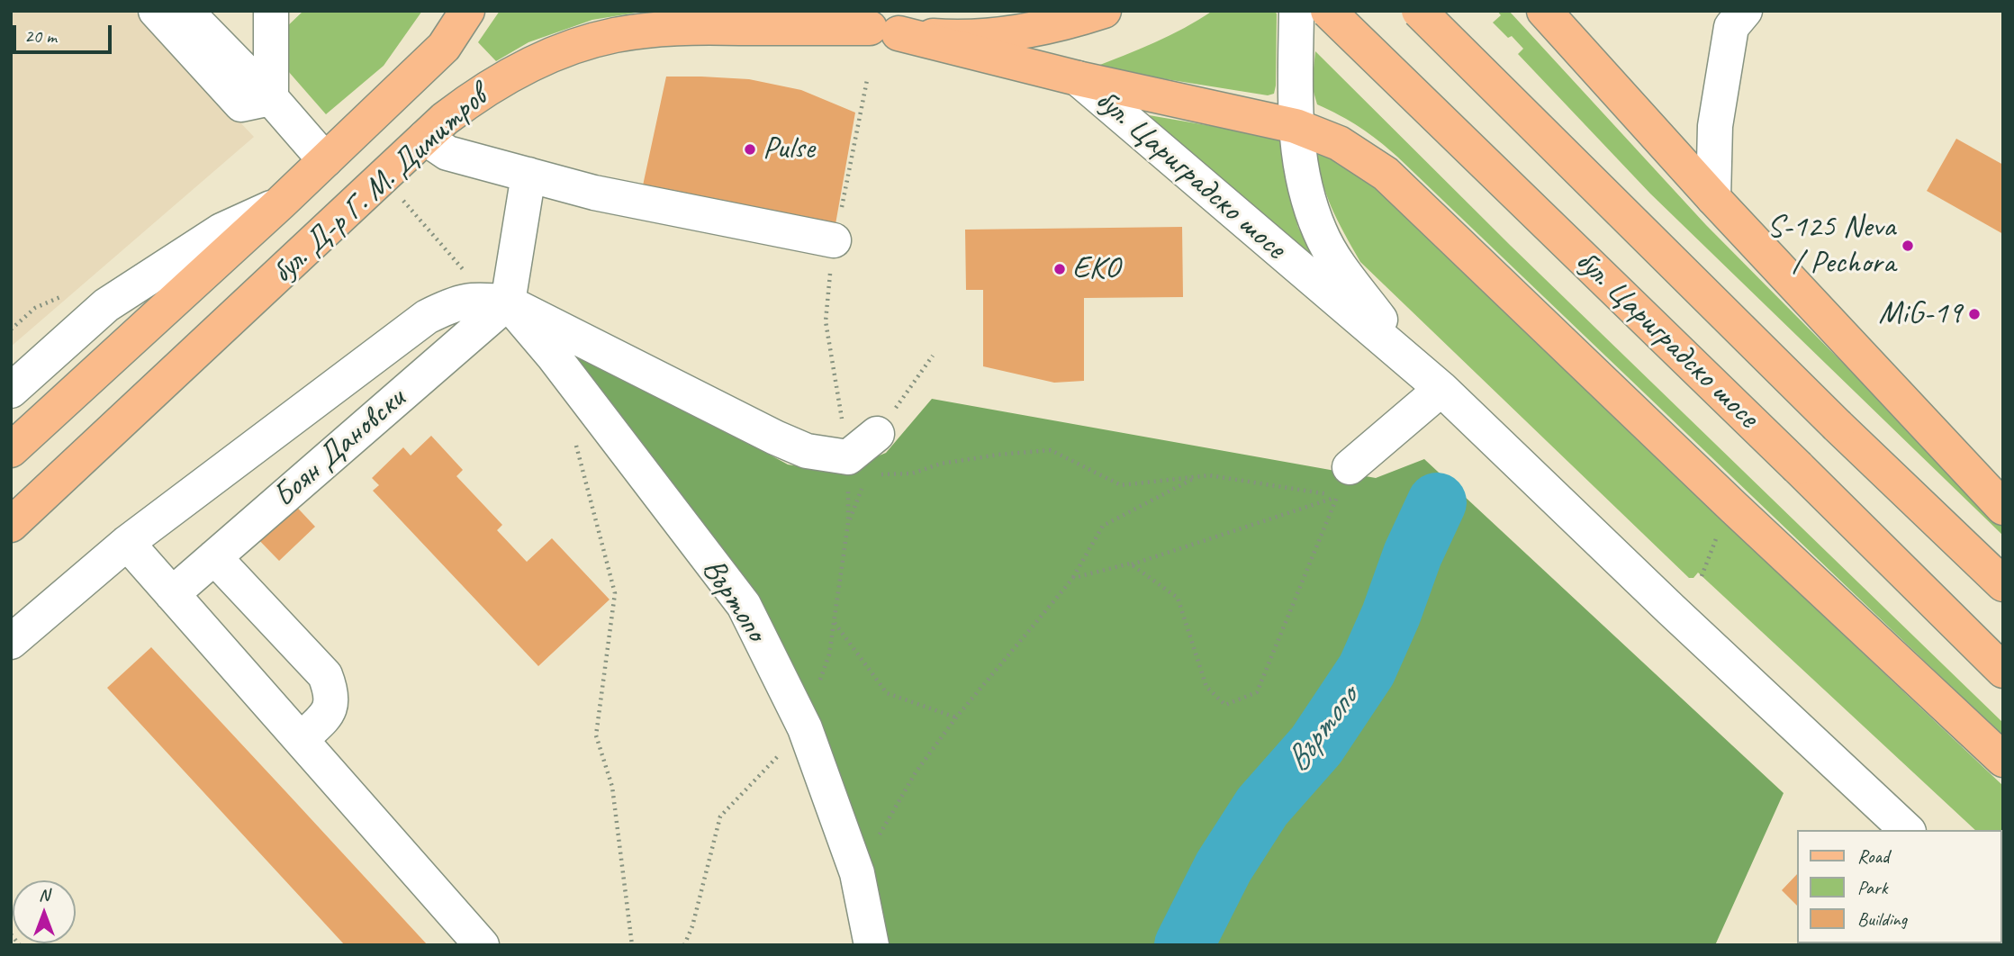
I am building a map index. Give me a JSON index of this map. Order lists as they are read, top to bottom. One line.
{"streets":{"main road":["бул. Цариградско шосе","бул. Д-р Г. М. Димитров"],"street":["Боян Дановски","Въртопо"]},"crossings":[["Боян Дановски","Въртопо"]],"water":["Въртопо"],"places":["Pulse","S-125 Neva / Pechora","EKO","MiG-19"],"legend":["Road","Park","Building"],"scale_bar":"20 m","north":"top"}
